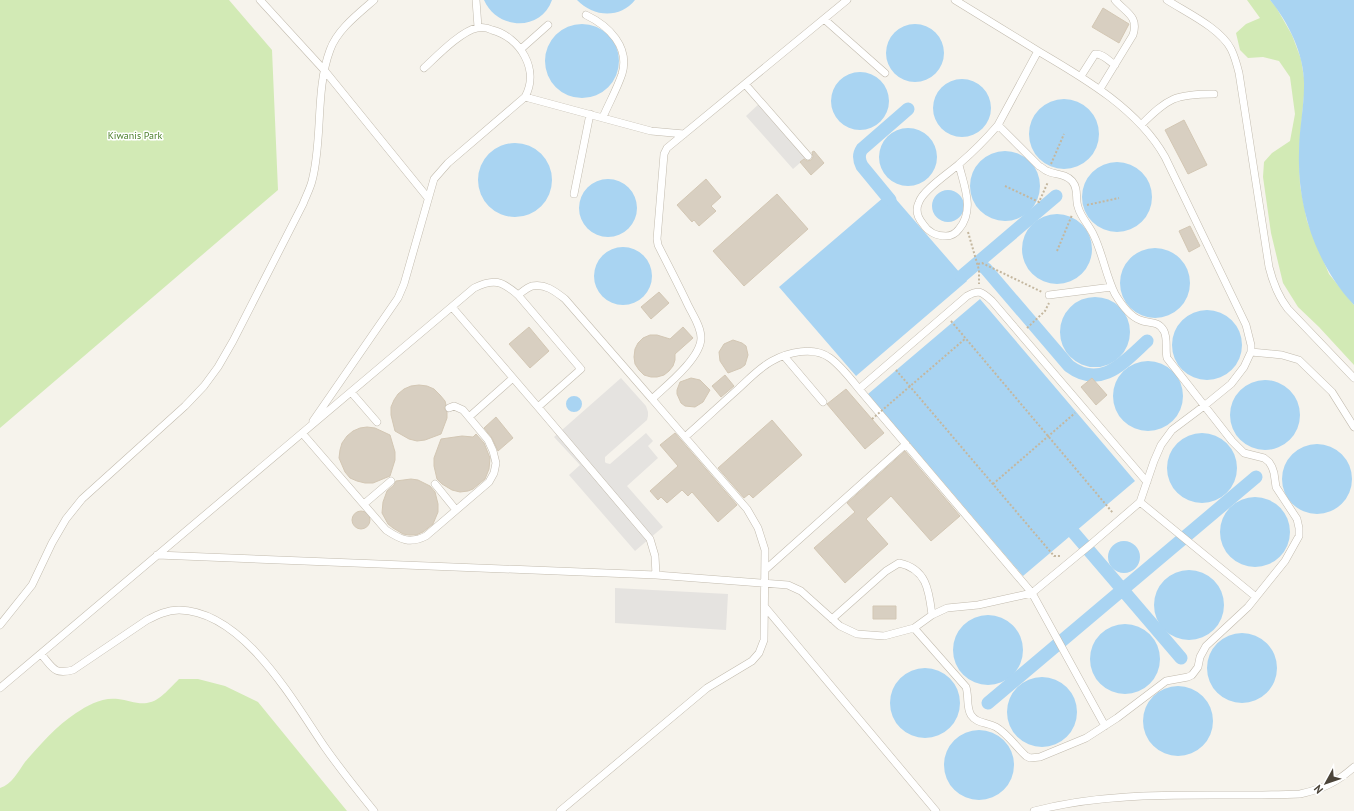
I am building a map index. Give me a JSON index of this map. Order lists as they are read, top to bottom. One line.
{"parks":["Kiwanis Park"],"north":"bottom left"}
